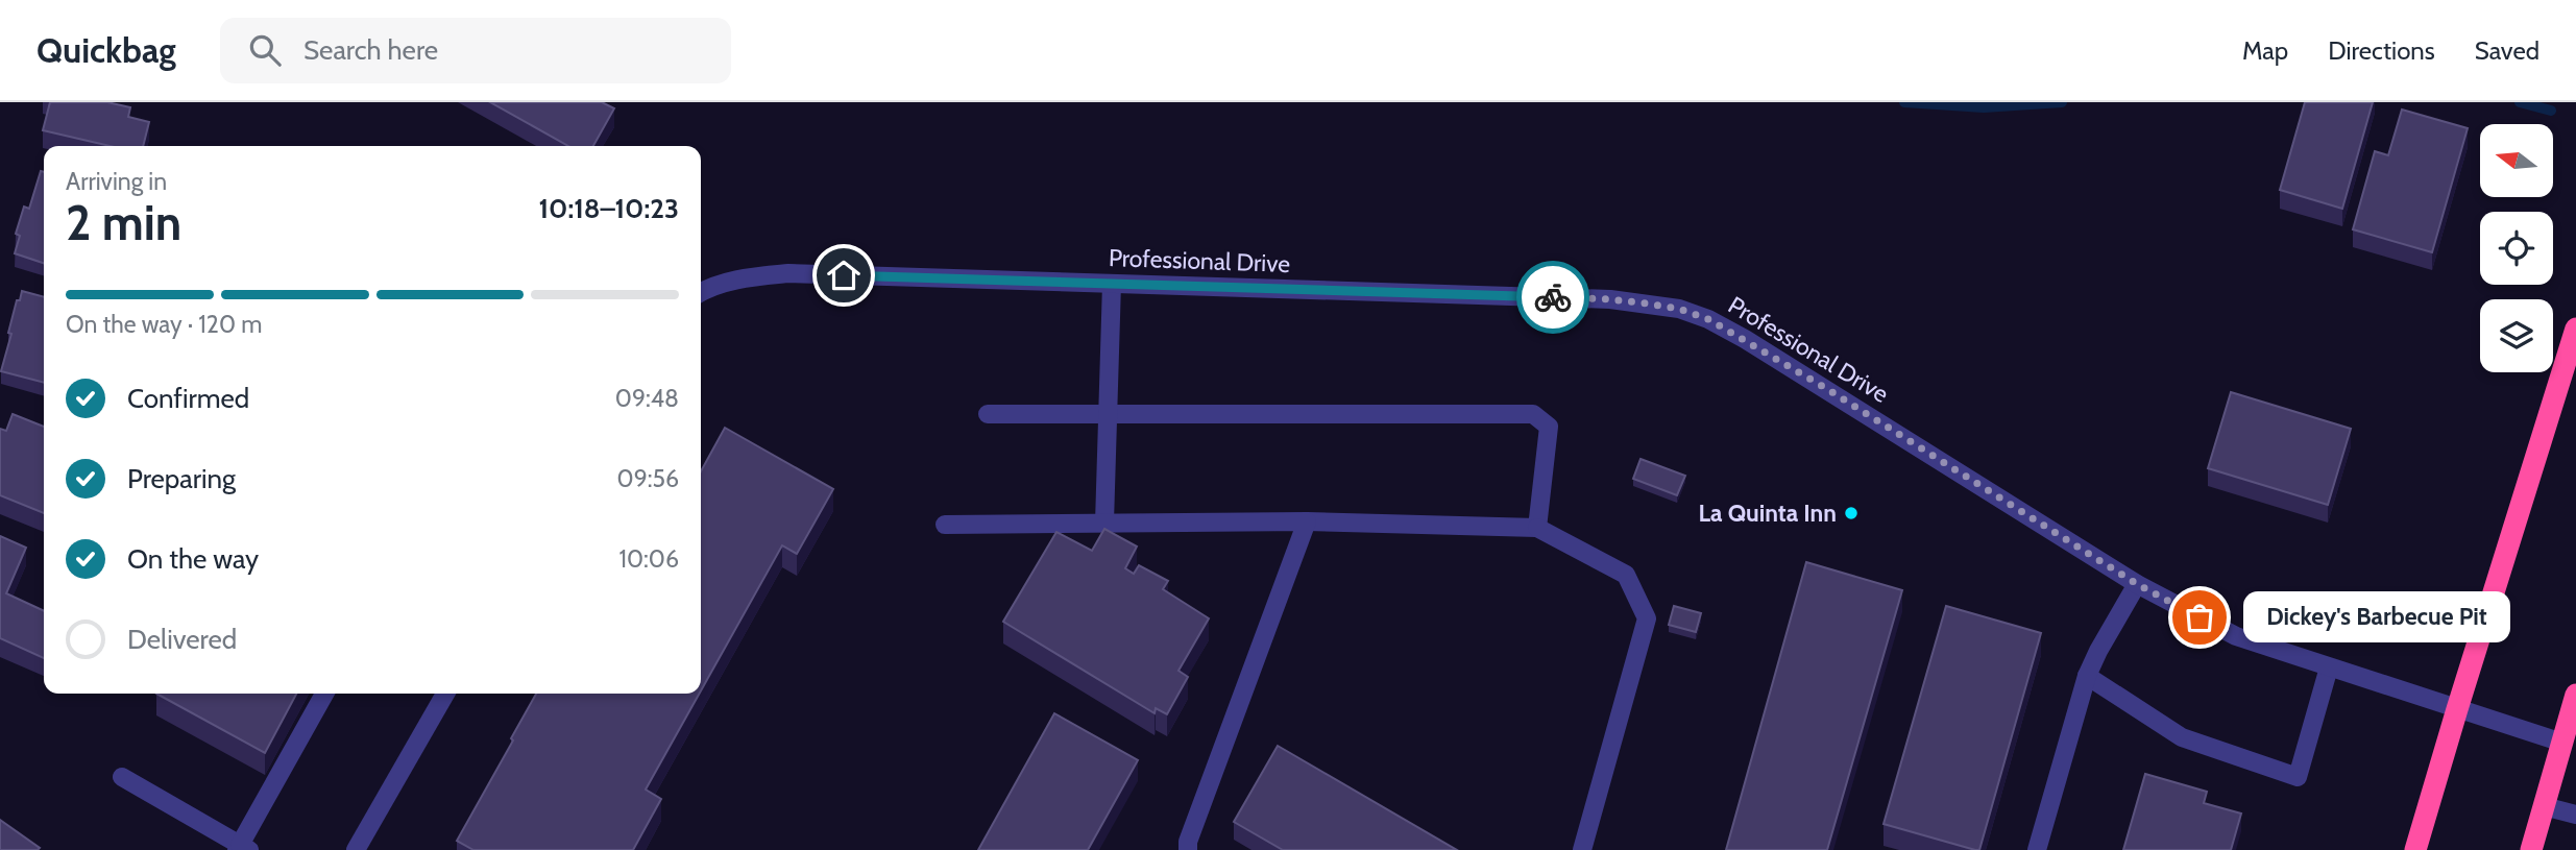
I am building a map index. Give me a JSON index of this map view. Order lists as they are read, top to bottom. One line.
{"streets":{"street":["Professional Drive"]},"places":["La Quinta Inn","Dickey's Barbecue Pit"],"north":"left","page":{"header":"Quickbag","search":"Search here","nav":["Map","Directions","Saved"],"heading":["2 min","Arriving in","10:18–10:23"],"bar":"On the way · 120 m","list":[["Confirmed","09:48"],["Preparing","09:56"],["On the way","10:06"],"Delivered"],"bubble":"Dickey's Barbecue Pit"}}
